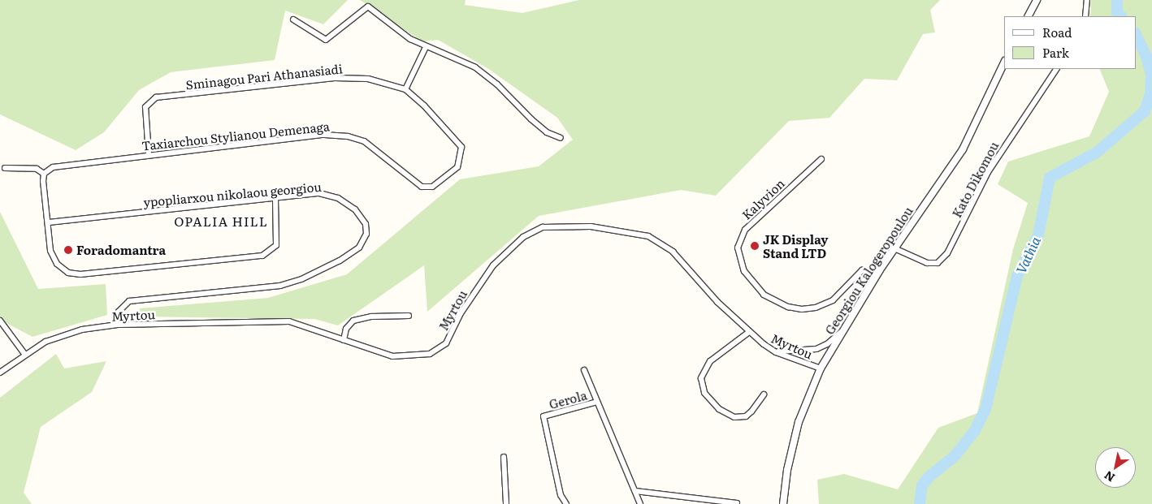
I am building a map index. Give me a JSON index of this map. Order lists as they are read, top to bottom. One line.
{"streets":{"street":["Sminagou Pari Athanasiadi","Taxiarchou Stylianou Demenaga","Kato Dikomou","ypopliarxou nikolaou georgiou","Kalyvion","Georgiou Kalogeropoulou","Myrtou","Gerola"]},"crossings":[["Sminagou Pari Athanasiadi","Taxiarchou Stylianou Demenaga"],["Kato Dikomou","Georgiou Kalogeropoulou"],["ypopliarxou nikolaou georgiou","Myrtou"],["Kalyvion","Georgiou Kalogeropoulou"],["Georgiou Kalogeropoulou","Myrtou"]],"districts":["OPALIA HILL"],"water":["Vathia"],"places":["JK Display Stand LTD","Foradomantra"],"legend":["Road","Park"],"north":"bottom left"}
